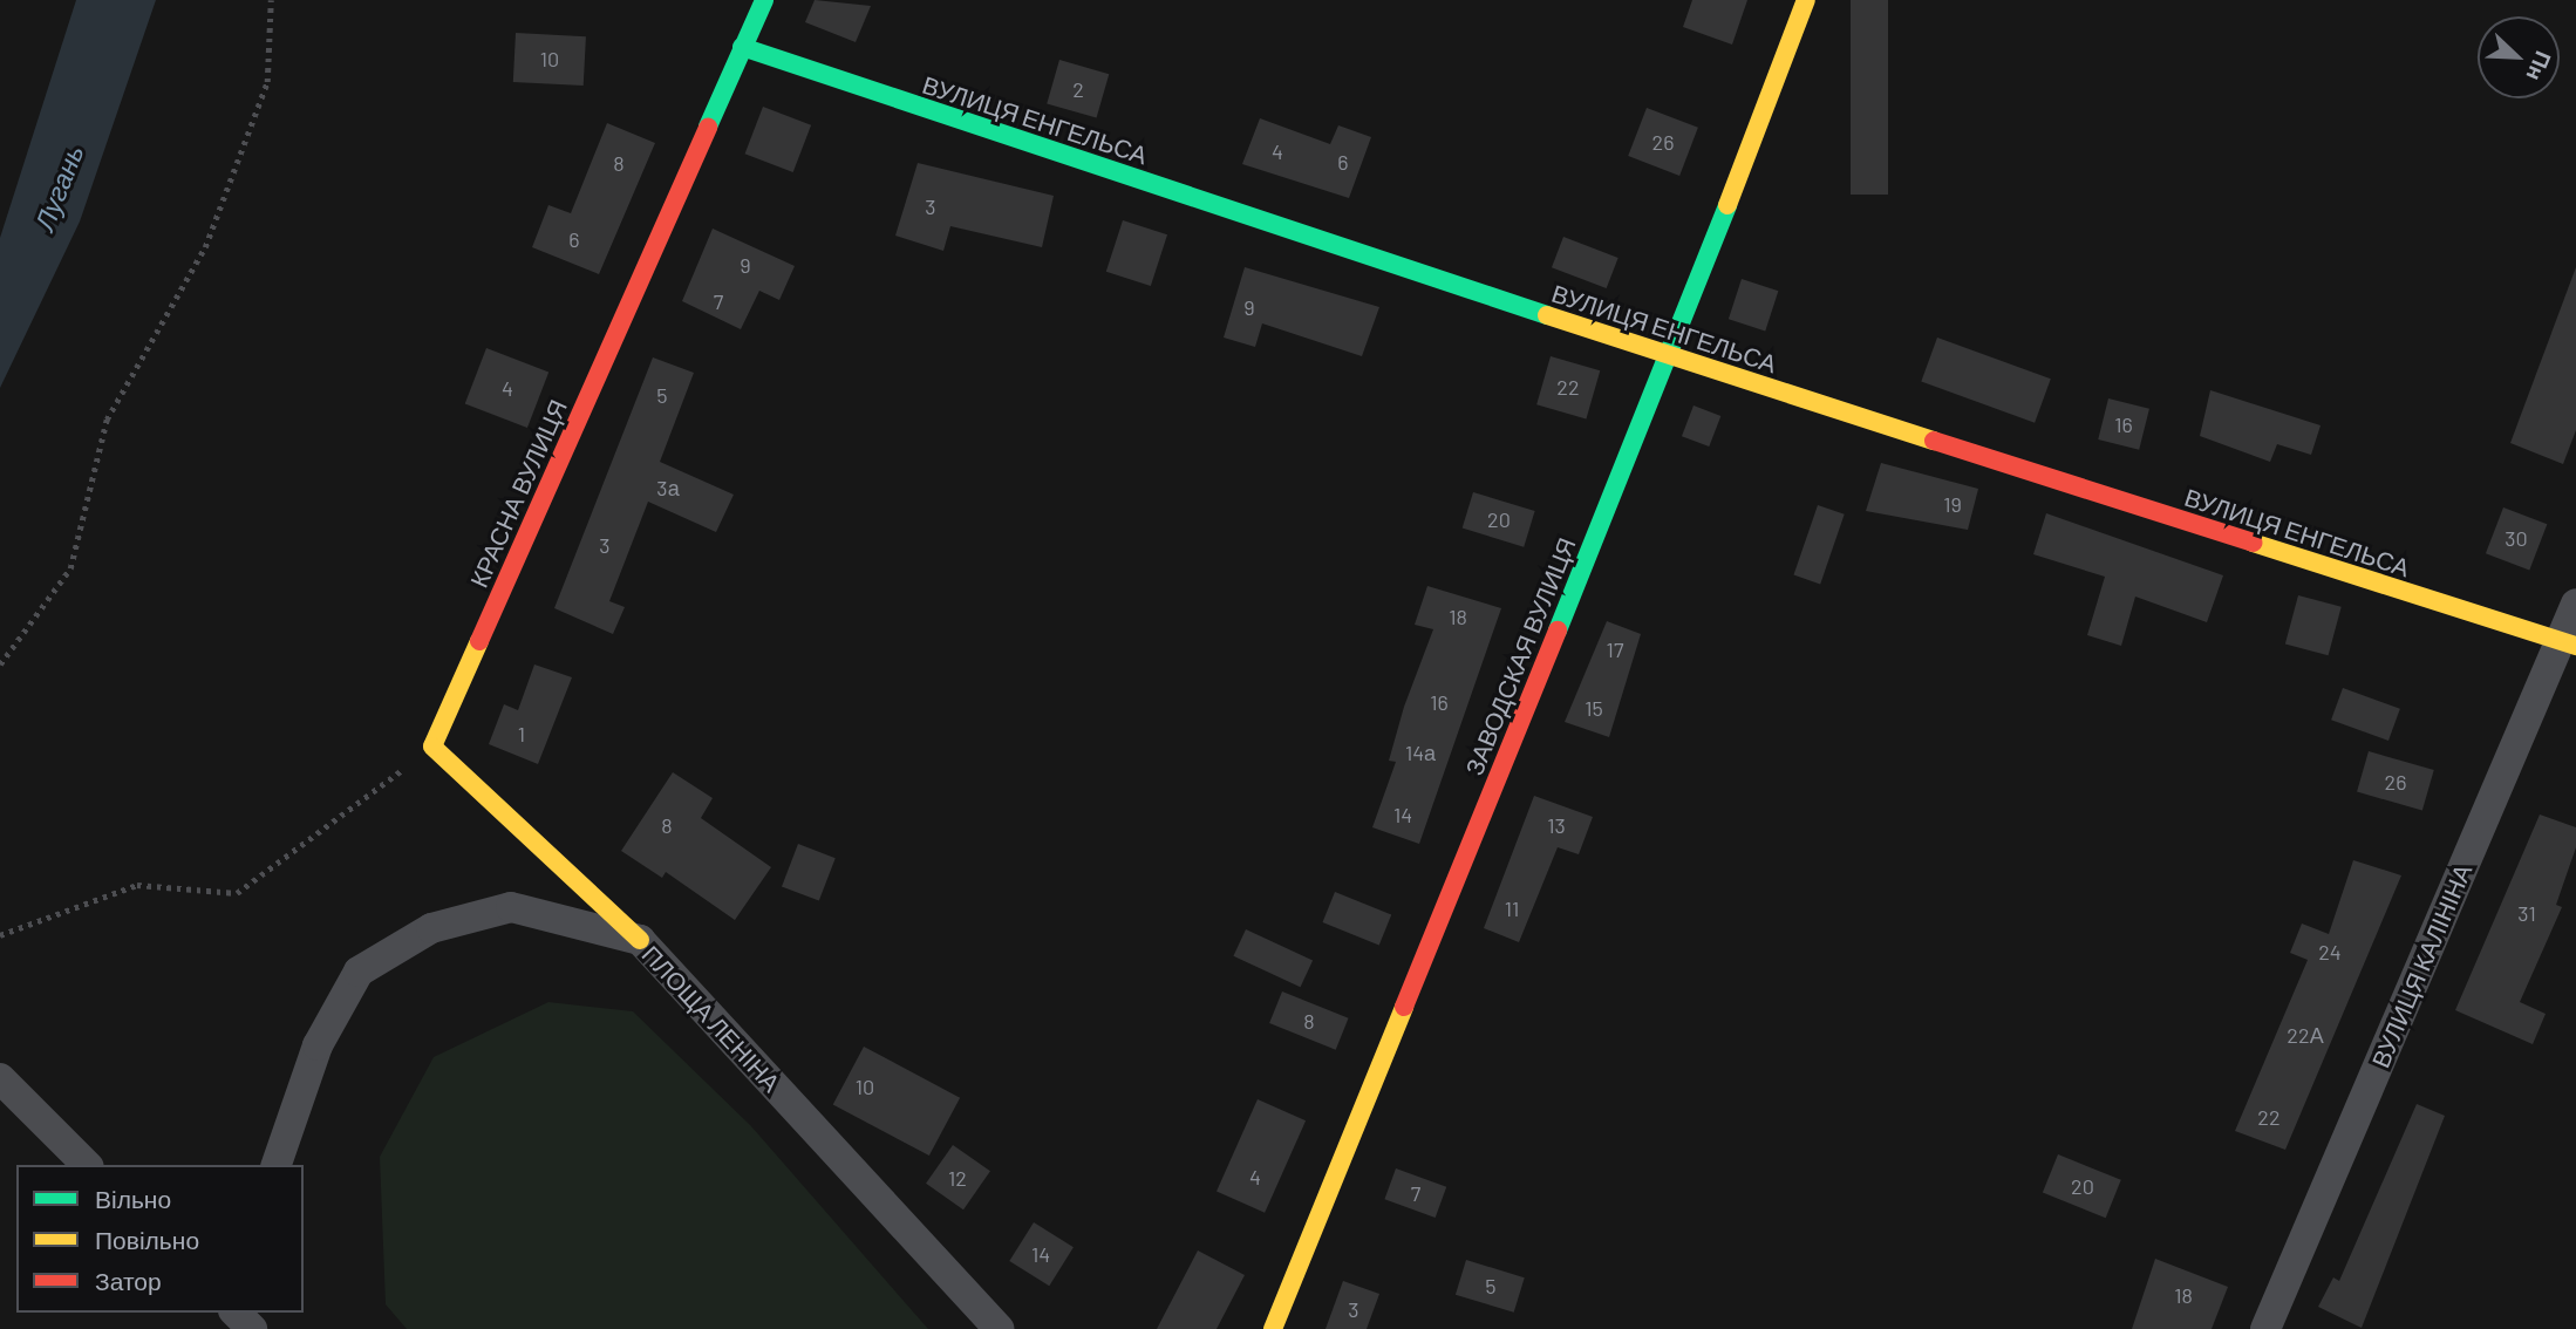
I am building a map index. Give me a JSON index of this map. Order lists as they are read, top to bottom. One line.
{"streets":{"street":["ВУЛИЦЯ ЕНГЕЛЬСА","КРАСНА ВУЛИЦЯ","ЗАВОДСКАЯ ВУЛИЦЯ","ВУЛИЦЯ КАЛІНІНА","ПЛОЩА ЛЕНІНА"]},"crossings":[["ВУЛИЦЯ ЕНГЕЛЬСА","КРАСНА ВУЛИЦЯ"],["ВУЛИЦЯ ЕНГЕЛЬСА","ЗАВОДСКАЯ ВУЛИЦЯ"],["ВУЛИЦЯ ЕНГЕЛЬСА","ВУЛИЦЯ КАЛІНІНА"]],"water":["Лугань"],"house_numbers":["10","2","26","4","6","8","3","6","9","7","9","22","4","5","16","3а","19","20","30","3","18","17","16","15","1","14а","26","14","8","13","11","31","24","8","22А","10","22","4","12","20","7","14","5","18","3"],"legend":["Вільно","Повільно","Затор"],"north":"bottom right"}
